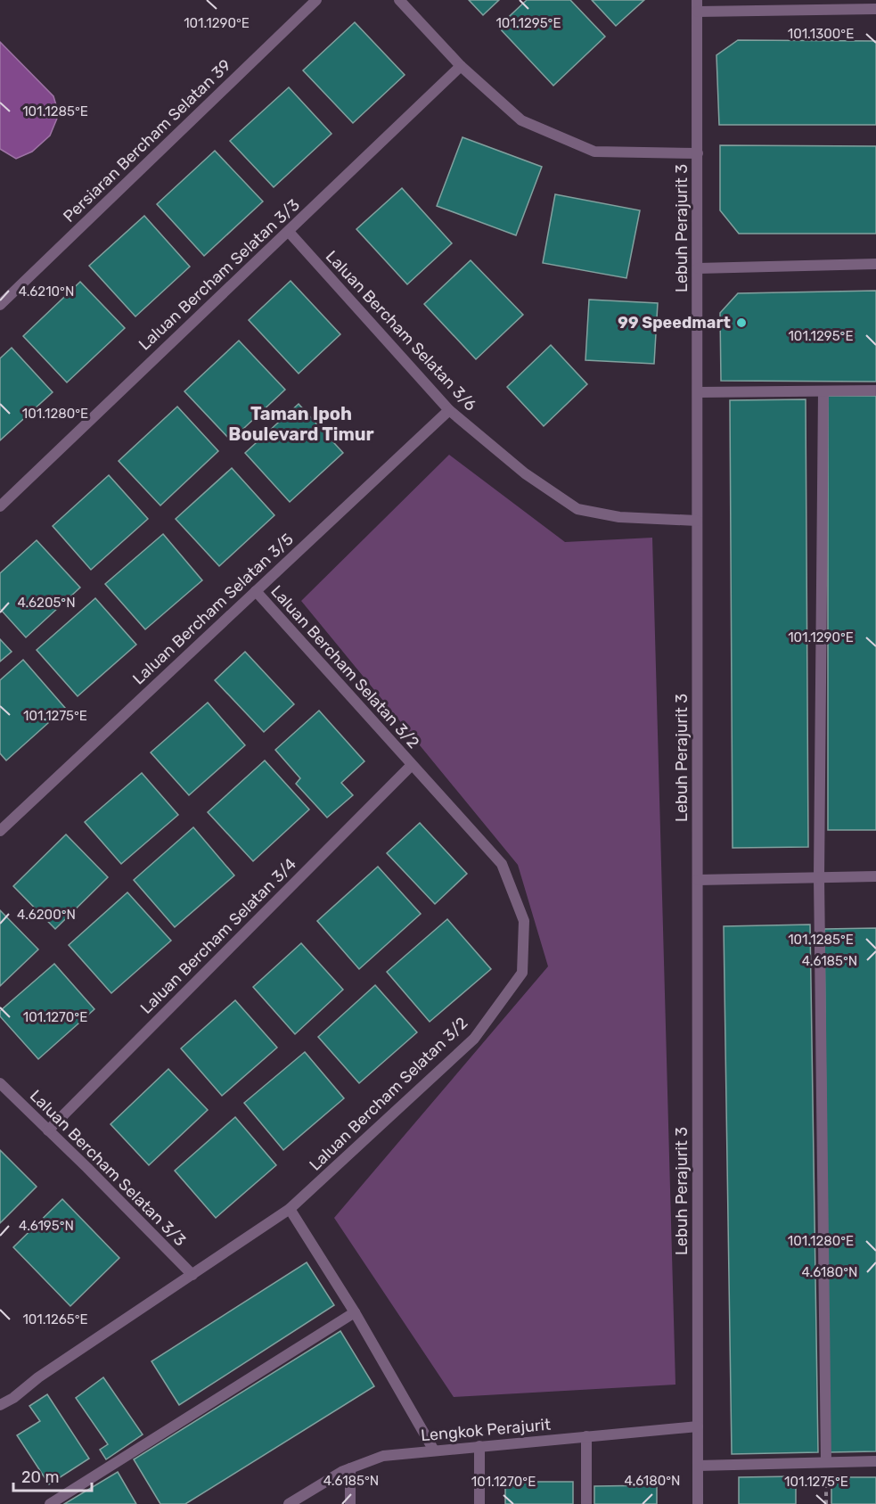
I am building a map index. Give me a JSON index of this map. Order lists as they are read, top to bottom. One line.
{"streets":{"street":["Persiaran Bercham Selatan 39","Lebuh Perajurit 3","Laluan Bercham Selatan 3/3","Laluan Bercham Selatan 3/6","Laluan Bercham Selatan 3/5","Laluan Bercham Selatan 3/2","Laluan Bercham Selatan 3/4","Lengkok Perajurit"]},"crossings":[["Lebuh Perajurit 3","Laluan Bercham Selatan 3/6"],["Lebuh Perajurit 3","Lengkok Perajurit"],["Laluan Bercham Selatan 3/3","Laluan Bercham Selatan 3/6"],["Laluan Bercham Selatan 3/3","Laluan Bercham Selatan 3/2"],["Laluan Bercham Selatan 3/3","Laluan Bercham Selatan 3/4"],["Laluan Bercham Selatan 3/6","Laluan Bercham Selatan 3/5"],["Laluan Bercham Selatan 3/5","Laluan Bercham Selatan 3/2"],["Laluan Bercham Selatan 3/2","Laluan Bercham Selatan 3/4"]],"districts":["Taman Ipoh Boulevard Timur"],"places":["99 Speedmart"],"scale_bar":"20 m","coordinates":["101.1290°E","101.1295°E","101.1300°E","101.1285°E","4.6210°N","101.1280°E","4.6205°N","101.1275°E","4.6200°N","4.6185°N","101.1270°E","4.6195°N","4.6180°N","101.1265°E"]}
